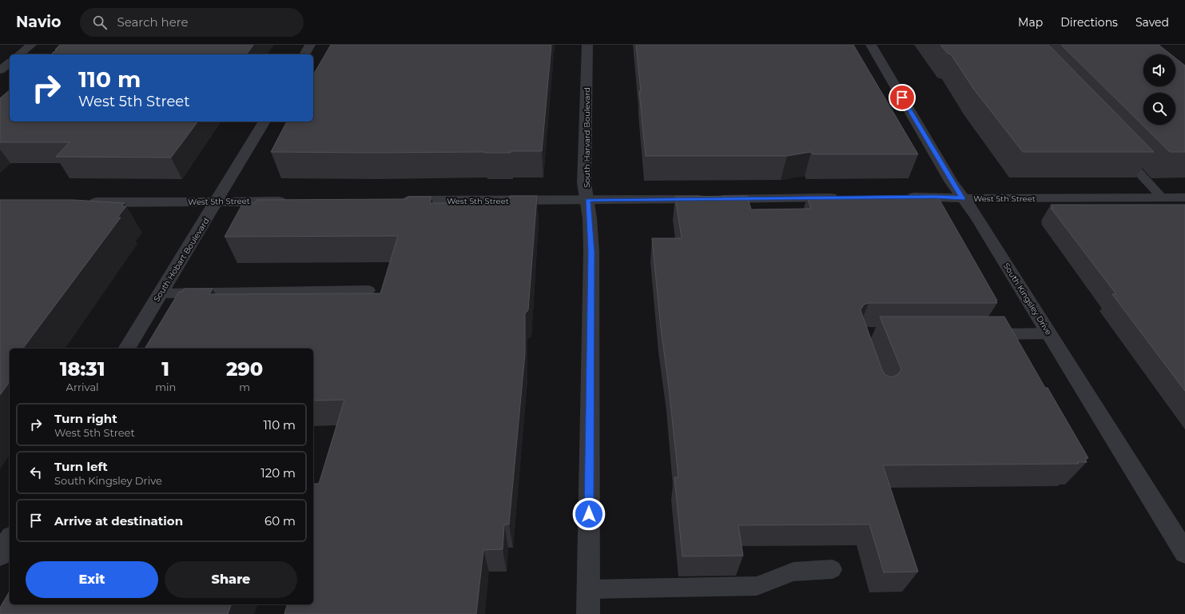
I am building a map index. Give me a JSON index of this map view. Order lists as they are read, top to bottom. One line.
{"streets":{"street":["South Harvard Boulevard","West 5th Street","South Hobart Boulevard","South Kingsley Drive"]},"crossings":[["South Harvard Boulevard","West 5th Street"],["West 5th Street","South Hobart Boulevard"],["West 5th Street","South Kingsley Drive"]],"page":{"header":"Navio","search":"Search here","nav":["Map","Directions","Saved"],"turn":["110 m","West 5th Street"],"eta":["18:31","Arrival","1","min","290","m"],"list":[{"name":"Turn right","note":"West 5th Street","value":"110 m"},{"name":"Turn left","note":"South Kingsley Drive","value":"120 m"},{"name":"Arrive at destination","value":"60 m"}],"buttons":["Exit","Share"]}}
